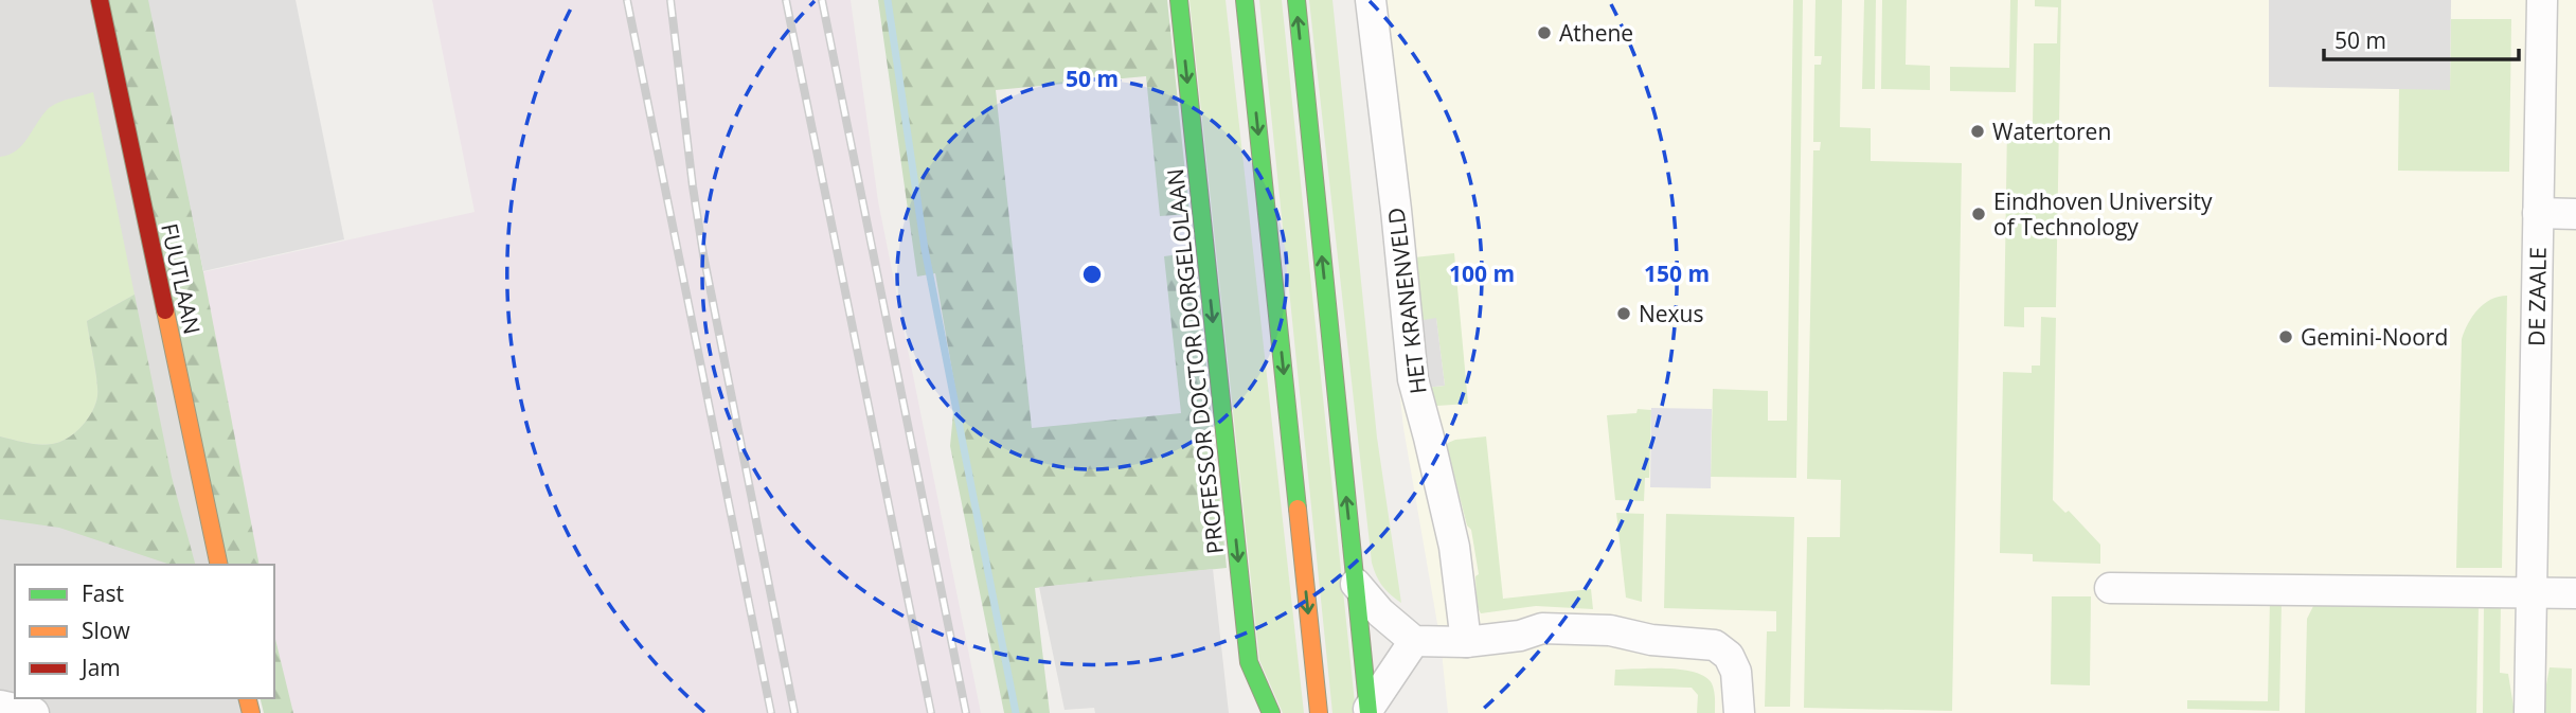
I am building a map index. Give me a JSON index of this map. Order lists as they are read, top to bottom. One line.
{"streets":{"main road":["FUUTLAAN","PROFESSOR DOCTOR DORGELOLAAN"],"street":["DE ZAALE","HET KRANENVELD"]},"places":["Athene","Watertoren","Eindhoven University of Technology","Nexus","Gemini-Noord"],"legend":["Fast","Slow","Jam"],"scale_bar":"50 m","rings":["50 m","100 m","150 m"]}
